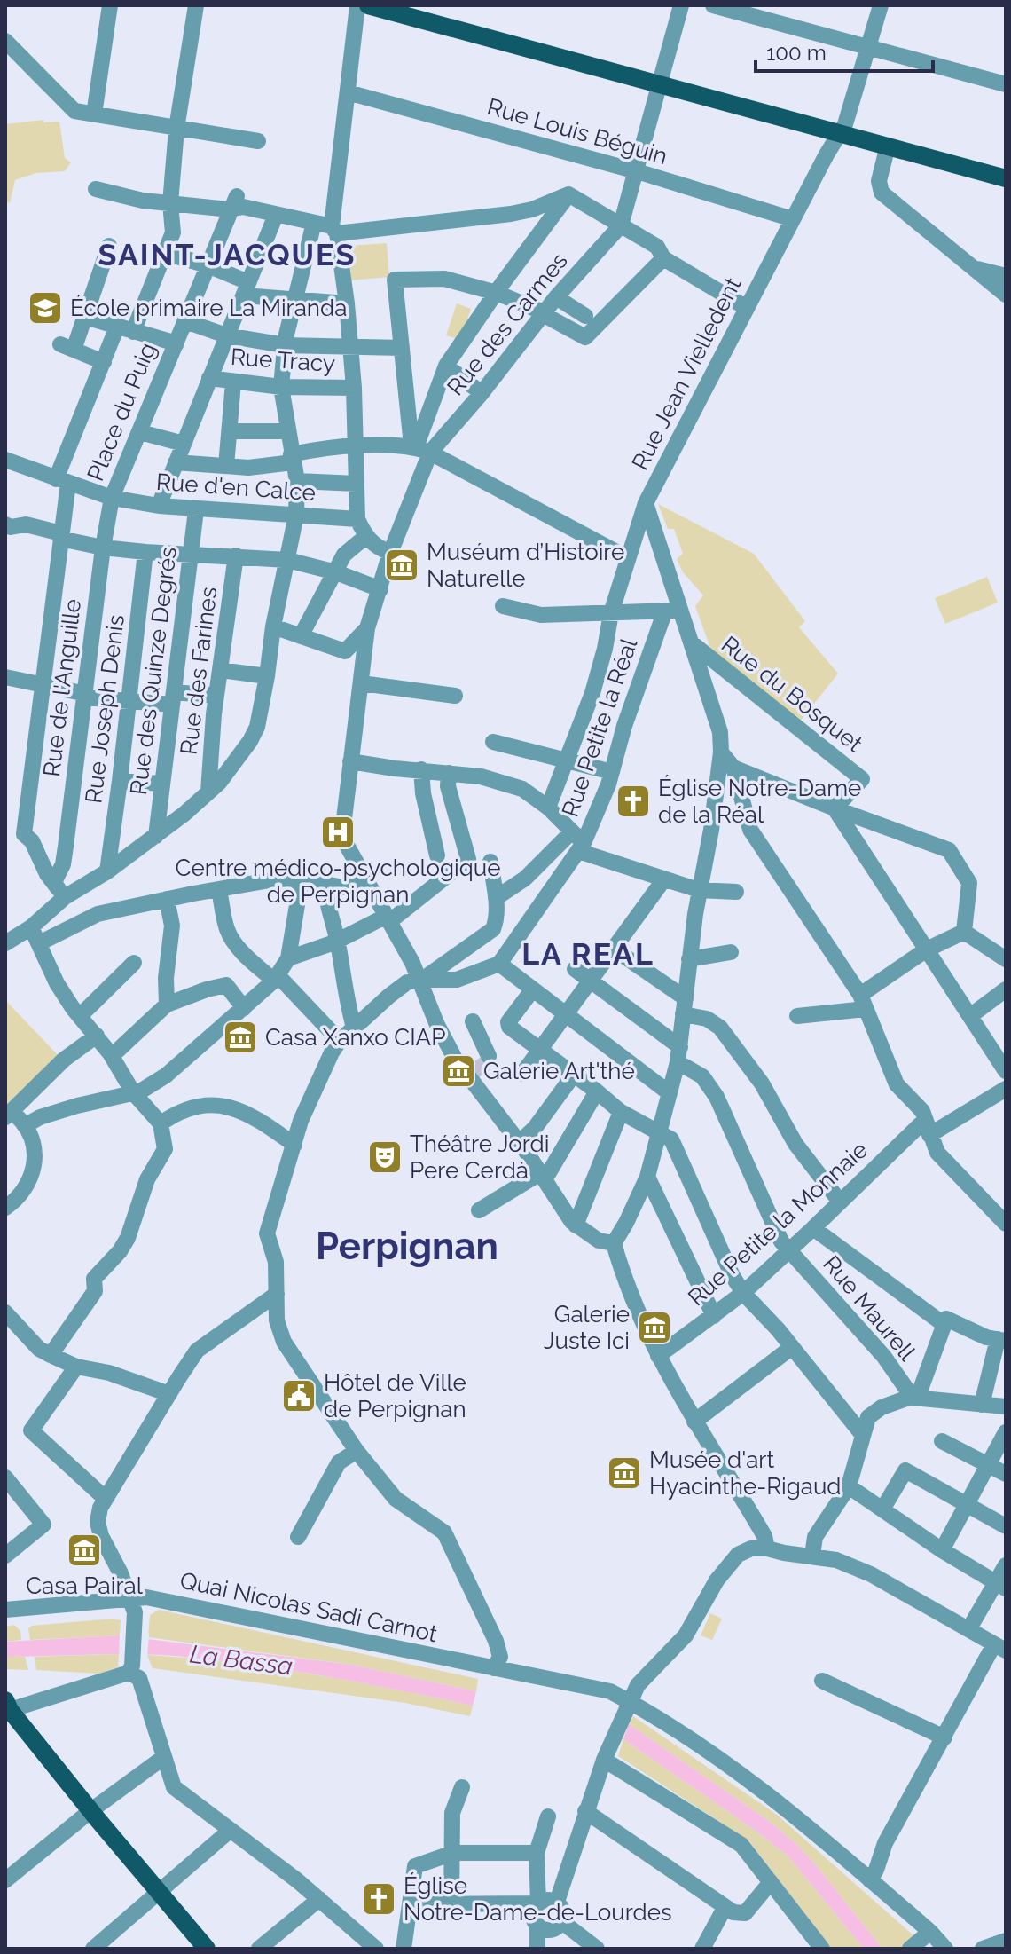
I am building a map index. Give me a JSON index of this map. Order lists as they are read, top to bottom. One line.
{"streets":{"street":["Rue Louis Béguin","Rue des Carmes","Rue Tracy","Rue Jean Vielledent","Place du Puig","Rue d'en Calce","Rue des Quinze Degrés","Rue des Farines","Rue de l'Anguille","Rue du Bosquet","Rue Joseph Denis","Rue Petite la Réal","Rue Petite la Monnaie","Rue Maurell","Quai Nicolas Sadi Carnot"]},"crossings":[["Rue Louis Béguin","Rue Jean Vielledent"],["Rue Jean Vielledent","Rue du Bosquet"],["Rue Jean Vielledent","Rue Petite la Réal"],["Rue Jean Vielledent","Rue Maurell"],["Place du Puig","Rue d'en Calce"],["Place du Puig","Rue de l'Anguille"],["Rue d'en Calce","Rue des Quinze Degrés"],["Rue d'en Calce","Rue de l'Anguille"],["Rue Petite la Monnaie","Rue Maurell"]],"districts":["SAINT-JACQUES","LA REAL","Perpignan"],"water":["La Bassa"],"places":{"school or university":["École primaire La Miranda"],"museum":["Muséum d’Histoire Naturelle","Casa Xanxo CIAP","Galerie Art'thé","Galerie Juste Ici","Musée d'art Hyacinthe-Rigaud","Casa Pairal"],"church":["Église Notre-Dame de la Réal","Église Notre-Dame-de-Lourdes"],"hospital":["Centre médico-psychologique de Perpignan"],"theatre":["Théâtre Jordi Pere Cerdà"],"public building":["Hôtel de Ville de Perpignan"]},"scale_bar":"100 m"}
